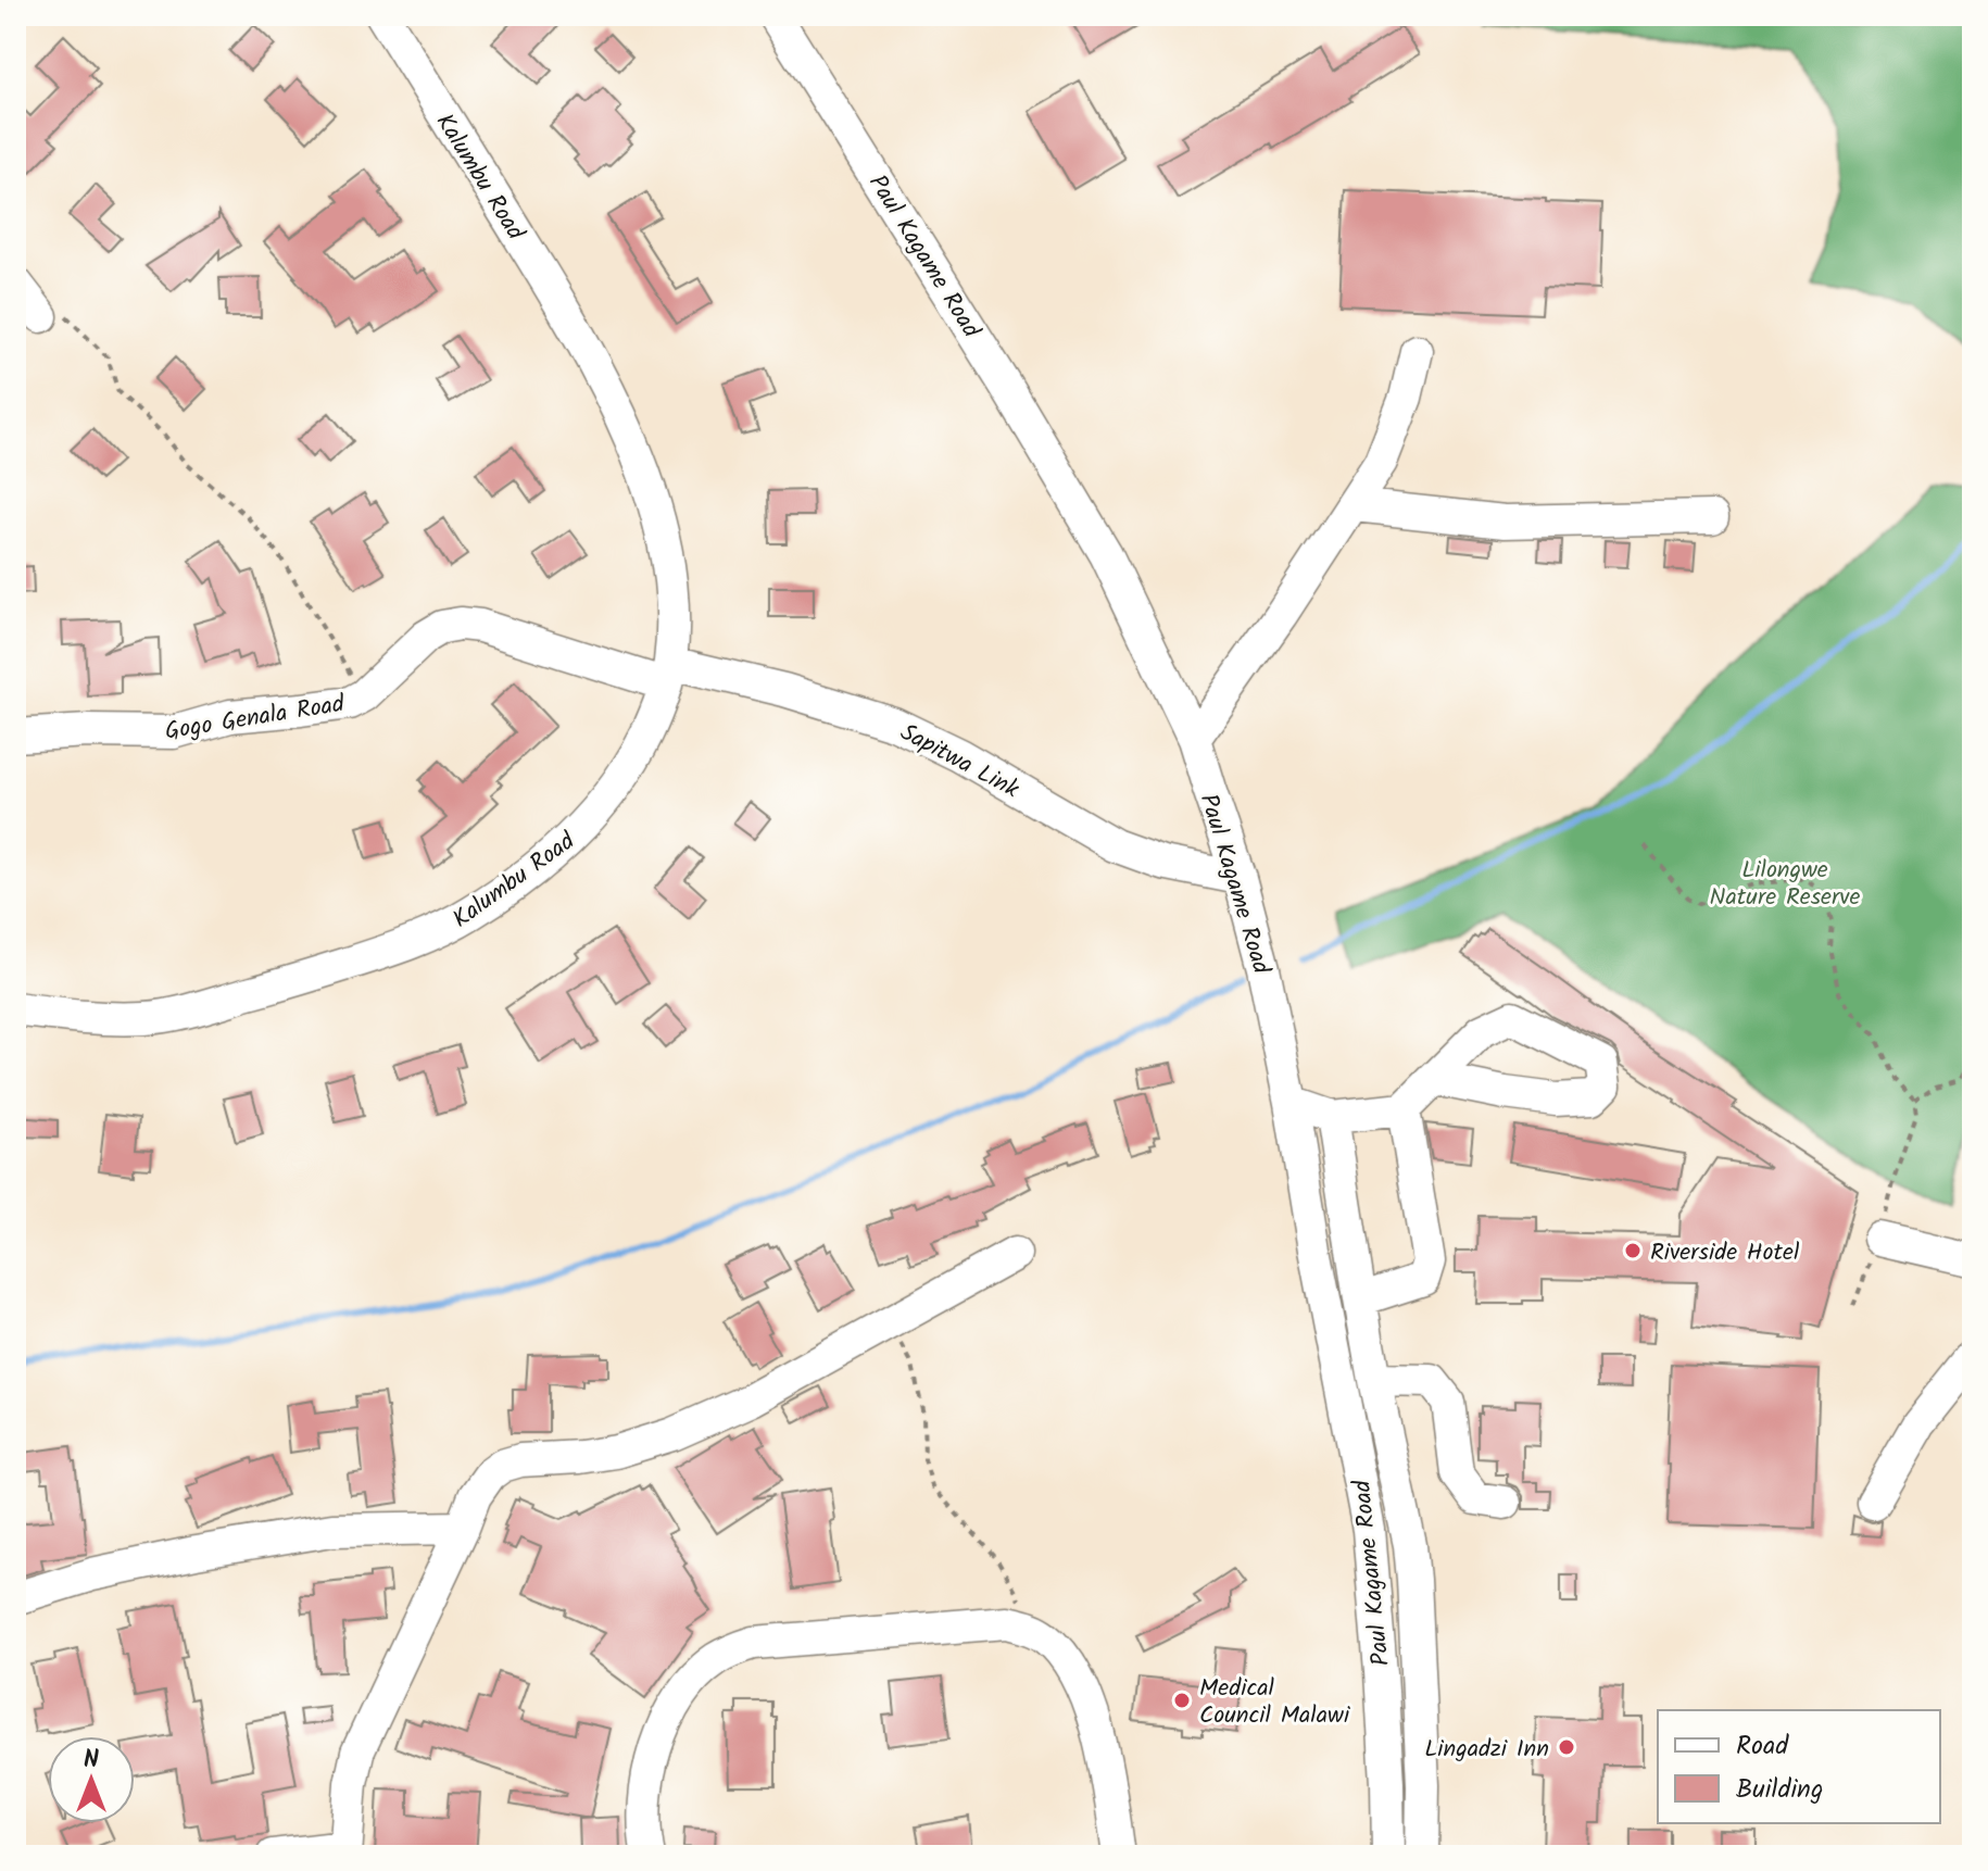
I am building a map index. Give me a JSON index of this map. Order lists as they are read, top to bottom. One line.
{"streets":{"street":["Kalumbu Road","Paul Kagame Road","Gogo Genala Road","Sapitwa Link"]},"crossings":[["Kalumbu Road","Gogo Genala Road"],["Kalumbu Road","Sapitwa Link"],["Paul Kagame Road","Sapitwa Link"],["Gogo Genala Road","Sapitwa Link"]],"parks":["Lilongwe Nature Reserve"],"places":["Riverside Hotel","Medical Council Malawi","Lingadzi Inn"],"legend":["Road","Building"],"north":"top"}
